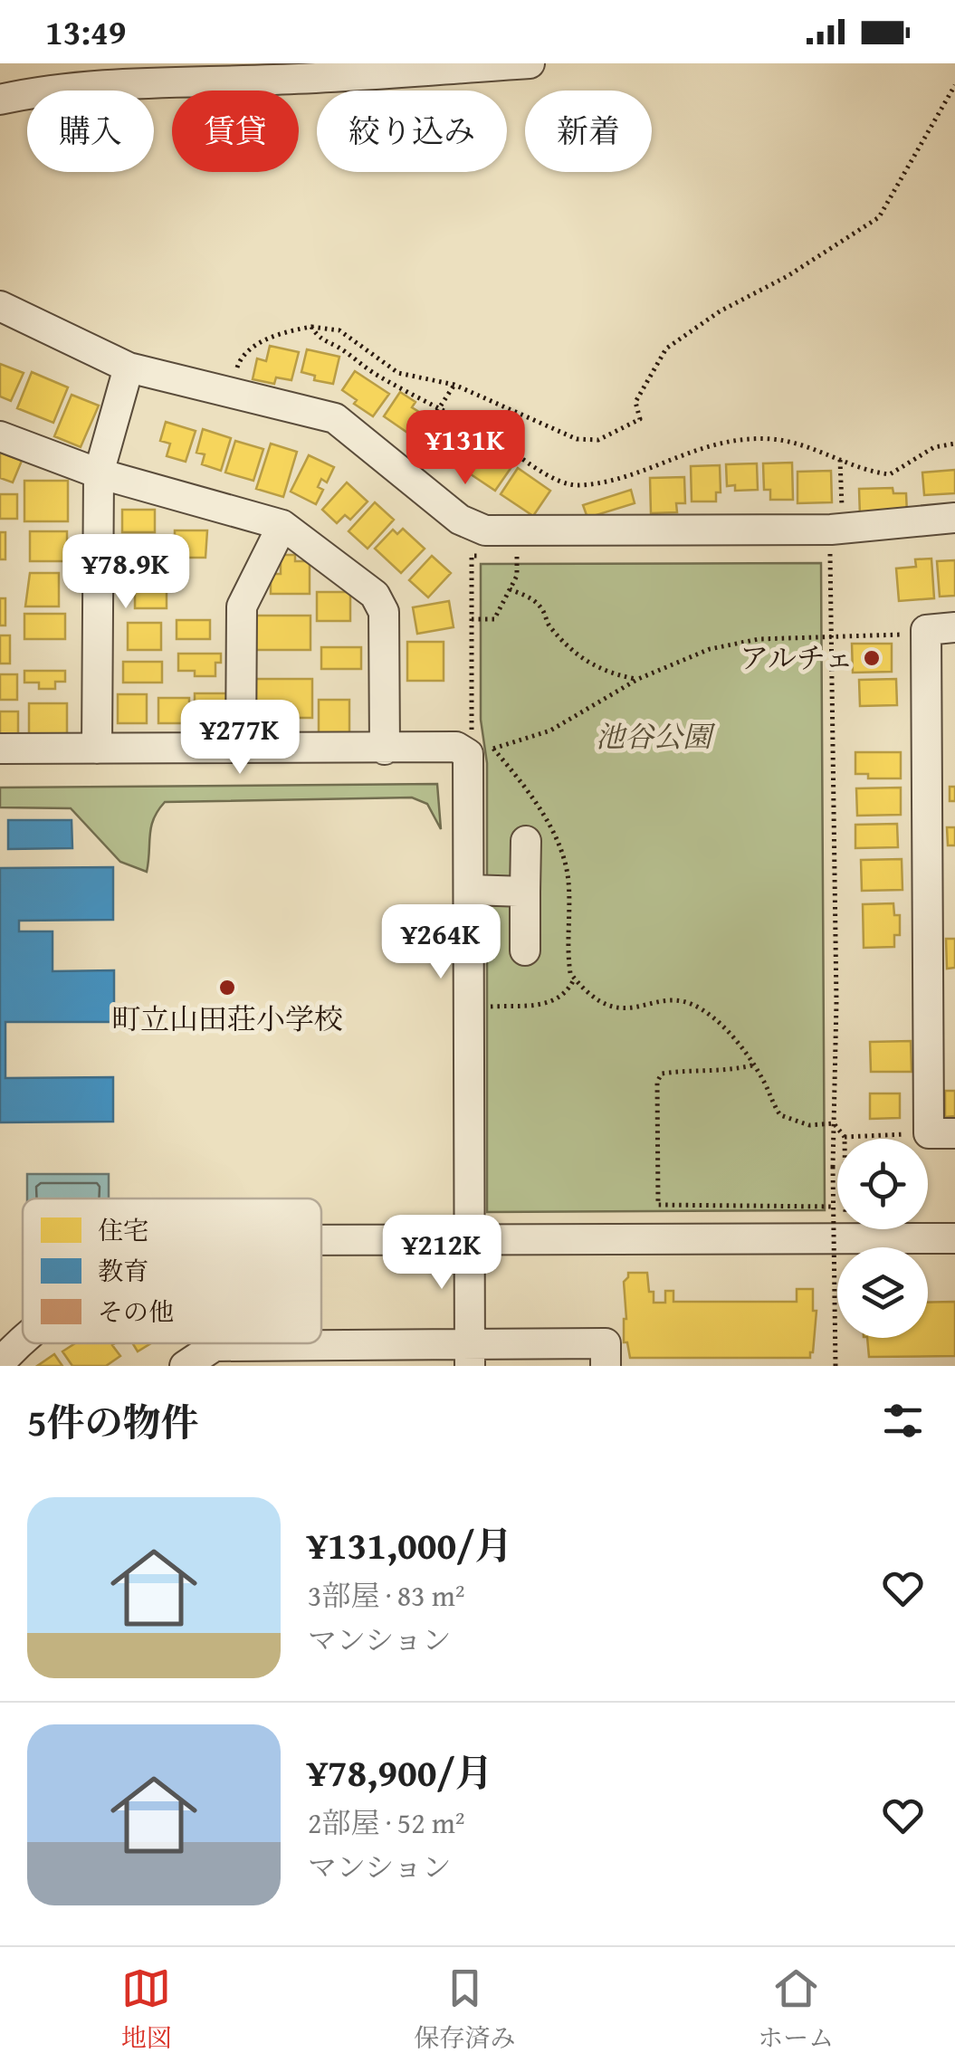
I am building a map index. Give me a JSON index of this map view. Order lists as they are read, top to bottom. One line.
{"parks":["池谷公園"],"places":["アルチェ","町立山田荘小学校"],"legend":["住宅","教育","その他"],"page":{"status":"13:49","chip":["購入","賃貸","絞り込み","新着"],"price":["¥131K","¥78.9K","¥277K","¥264K","¥212K"],"heading":"5件の物件","list":[{"name":"¥131,000/月","note":"3部屋 · 83 m² · マンション"},{"name":"¥78,900/月","note":"2部屋 · 52 m² · マンション"}],"tabs":["地図","保存済み","ホーム"]}}
